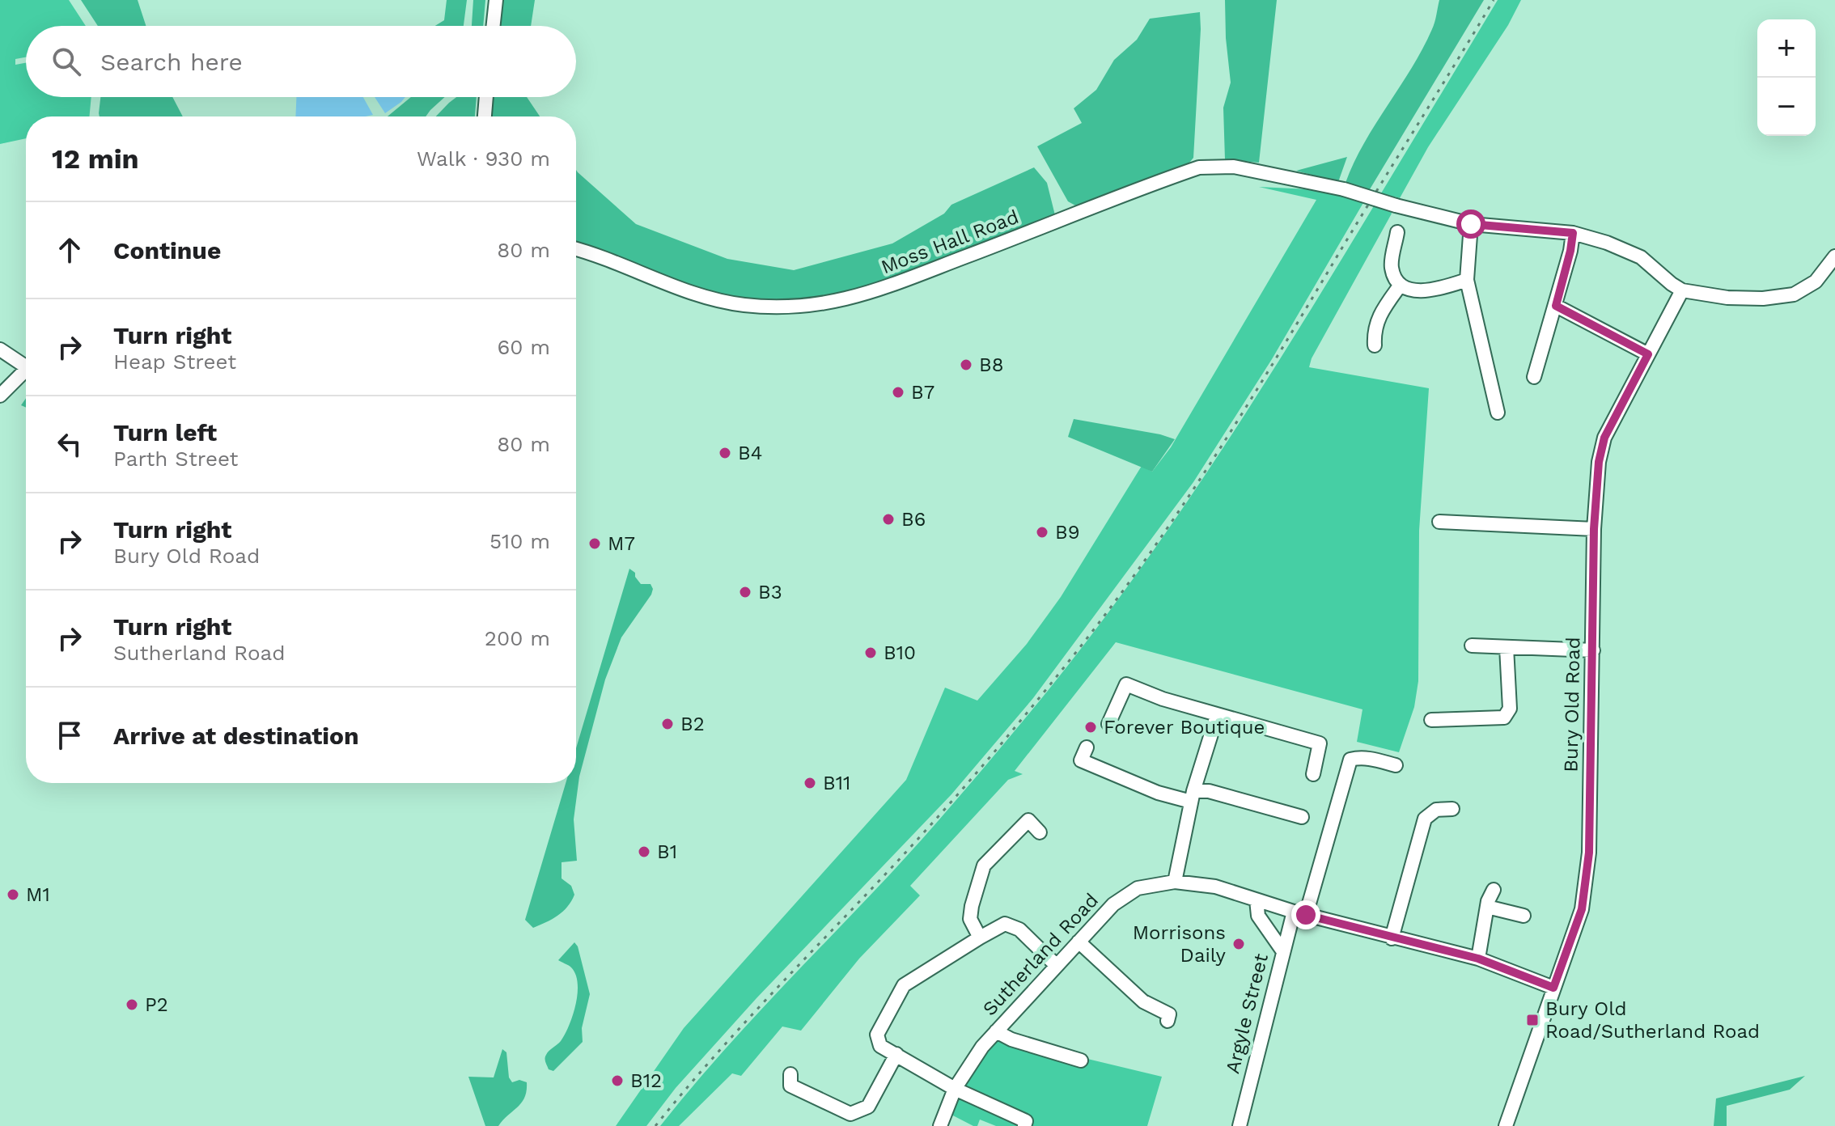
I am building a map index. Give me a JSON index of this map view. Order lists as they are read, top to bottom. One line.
{"streets":{"street":["Moss Hall Road","Bury Old Road","Sutherland Road","Argyle Street"]},"crossings":[["Moss Hall Road","Bury Old Road"],["Bury Old Road","Sutherland Road"],["Sutherland Road","Argyle Street"]],"places":{"other":["B8","B7","B4","B6","B9","M7","B3","B10","B2","Forever Boutique","B11","B1","M1","Morrisons Daily","P2","B12"],"transit":["Bury Old Road/Sutherland Road"]},"page":{"map_buttons":["+","−"],"search":"Search here","heading":["12 min","Walk · 930 m"],"list":[["Continue","80 m"],["Turn right","Heap Street","60 m"],["Turn left","Parth Street","80 m"],["Turn right","Bury Old Road","510 m"],["Turn right","Sutherland Road","200 m"],"Arrive at destination"]}}
